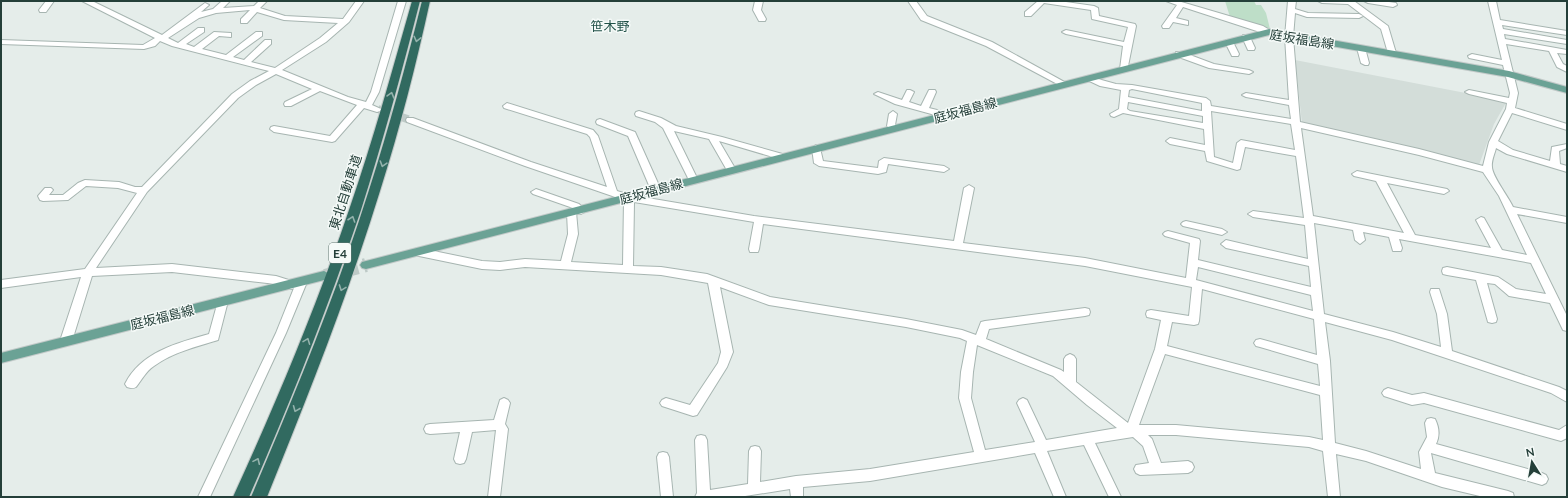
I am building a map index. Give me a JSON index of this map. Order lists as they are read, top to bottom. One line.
{"streets":{"highway":["東北自動車道","E4"],"main road":["庭坂福島線"]},"districts":["笹木野"],"north":"top"}
